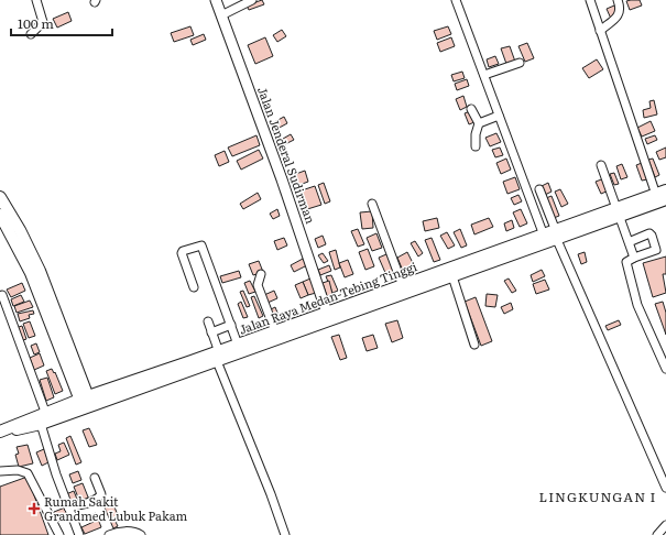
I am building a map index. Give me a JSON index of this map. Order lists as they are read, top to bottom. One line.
{"streets":{"highway":["Jalan Raya Medan-Tebing Tinggi"],"main road":["Jalan Jenderal Sudirman"]},"crossings":[["Jalan Jenderal Sudirman","Jalan Raya Medan-Tebing Tinggi"]],"districts":["LINGKUNGAN I"],"places":{"health":["Rumah Sakit Grandmed Lubuk Pakam"]},"scale_bar":"100 m"}
